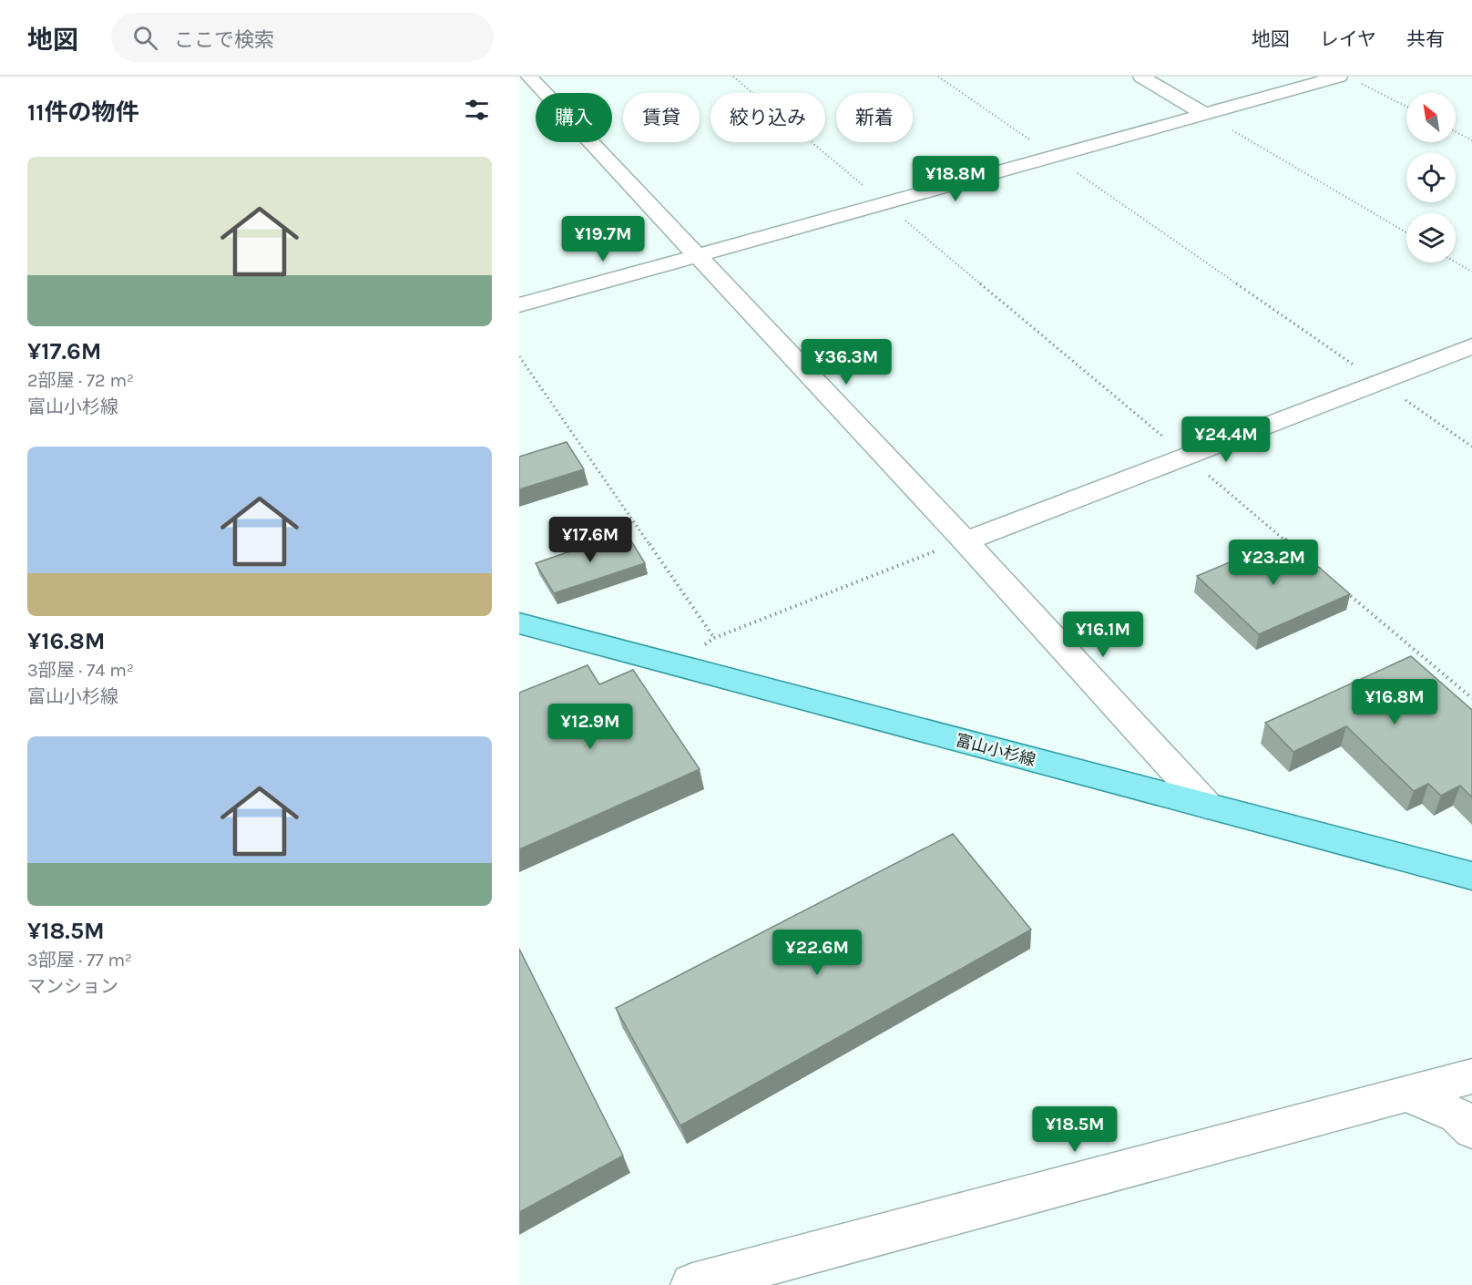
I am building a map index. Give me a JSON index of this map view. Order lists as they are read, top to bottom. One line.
{"streets":{"main road":["富山小杉線"]},"north":"top left","page":{"header":"地図","search":"ここで検索","nav":["地図","レイヤ","共有"],"heading":"11件の物件","chip":["購入","賃貸","絞り込み","新着"],"list":[{"name":"¥17.6M","note":"2部屋 · 72 m² · 富山小杉線"},{"name":"¥16.8M","note":"3部屋 · 74 m² · 富山小杉線"},{"name":"¥18.5M","note":"3部屋 · 77 m² · マンション"}],"price":["¥18.8M","¥19.7M","¥36.3M","¥24.4M","¥17.6M","¥23.2M","¥16.1M","¥16.8M","¥12.9M","¥22.6M","¥18.5M"]}}
